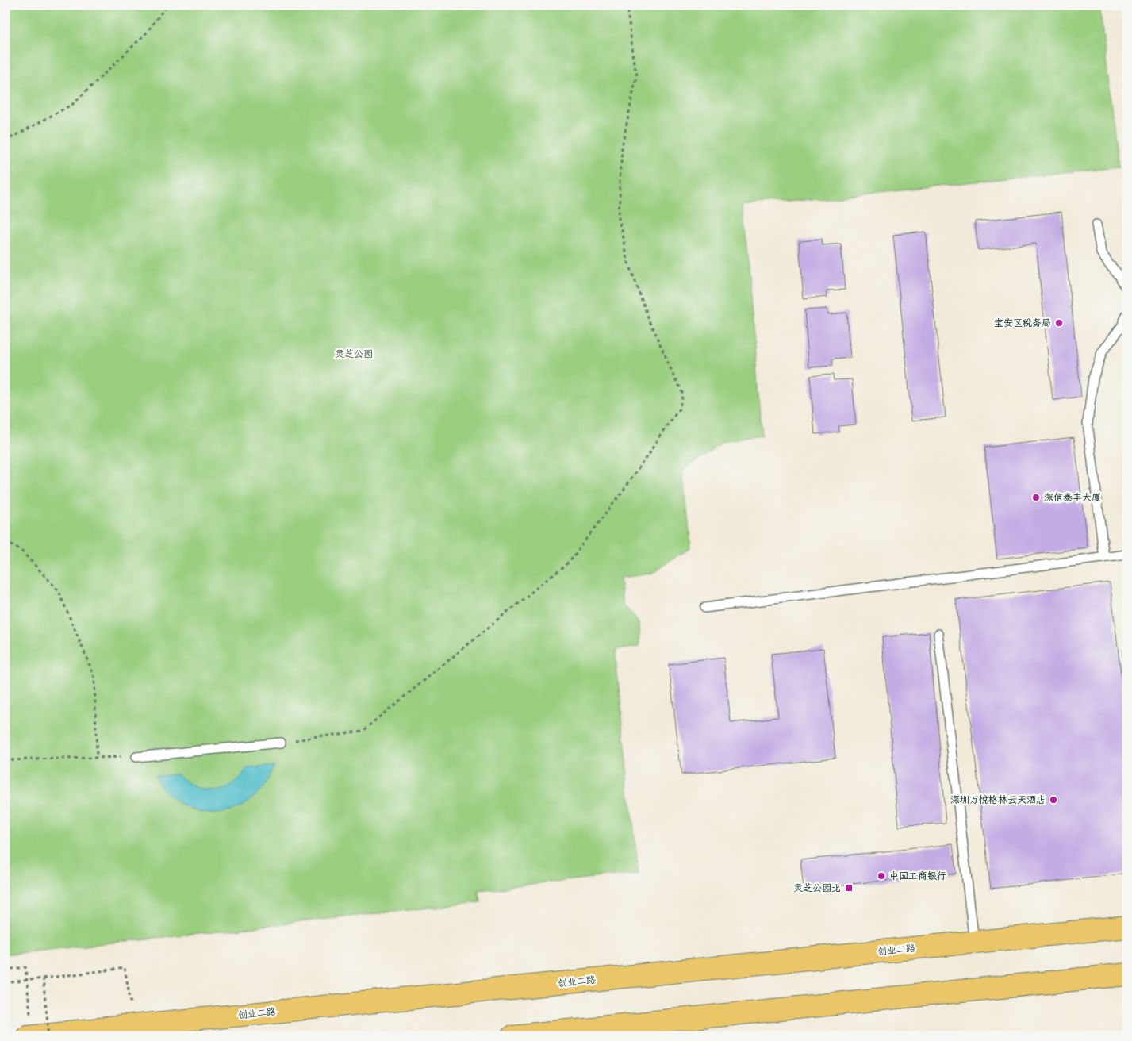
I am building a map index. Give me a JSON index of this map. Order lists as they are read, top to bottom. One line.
{"streets":{"main road":["创业二路"]},"parks":["灵芝公园"],"places":{"other":["宝安区税务局","深信泰丰大厦","深圳万悦格林云天酒店","中国工商银行"],"transit":["灵芝公园北"]}}
